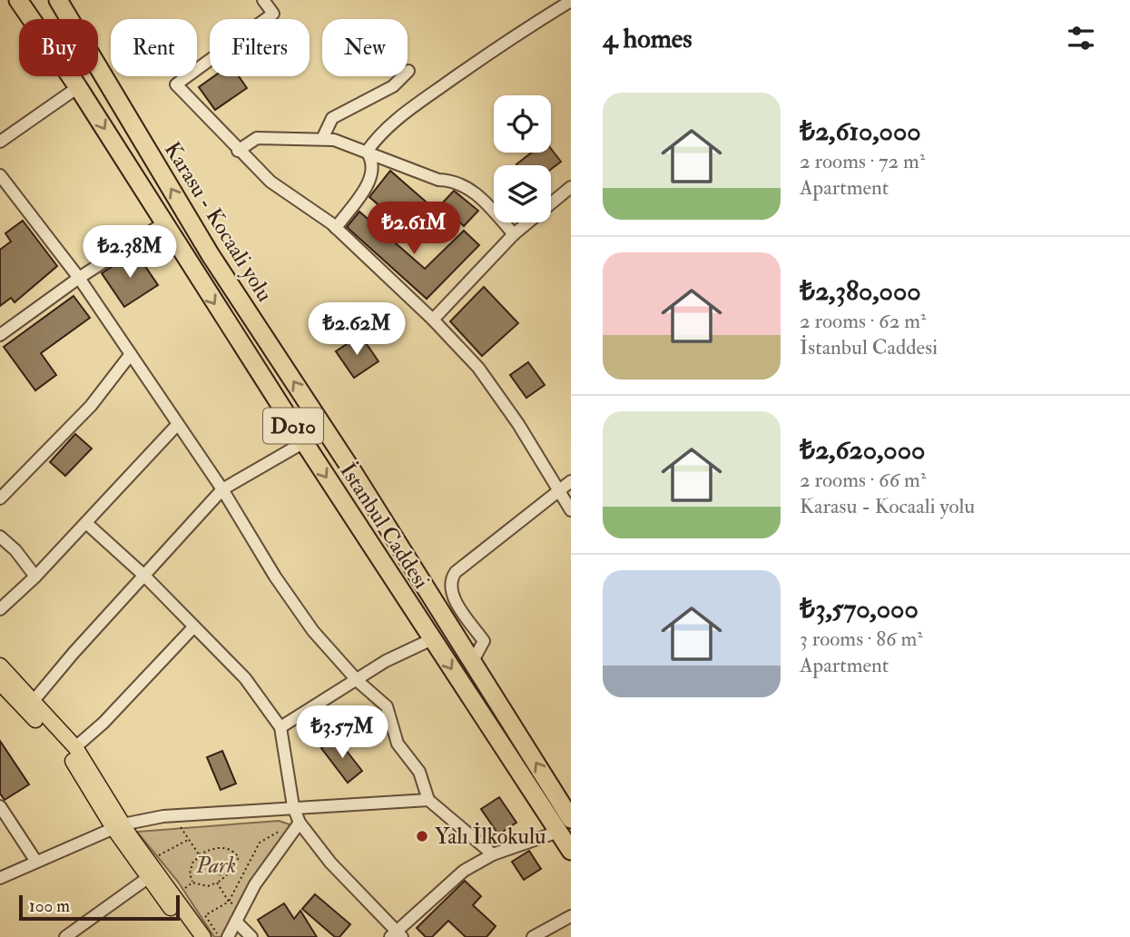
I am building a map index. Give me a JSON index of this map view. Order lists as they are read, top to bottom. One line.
{"streets":{"highway":["Karasu - Kocaali yolu","D010","İstanbul Caddesi"]},"crossings":[["Karasu - Kocaali yolu","İstanbul Caddesi"]],"one_way":["Karasu - Kocaali yolu","İstanbul Caddesi"],"parks":["Park"],"places":["Yalı İlkokulu"],"scale_bar":"100 m","page":{"heading":"4 homes","chip":["Buy","Rent","Filters","New"],"list":[{"name":"₺2,610,000","note":"2 rooms · 72 m² · Apartment"},{"name":"₺2,380,000","note":"2 rooms · 62 m² · İstanbul Caddesi"},{"name":"₺2,620,000","note":"2 rooms · 66 m² · Karasu - Kocaali yolu"},{"name":"₺3,570,000","note":"3 rooms · 86 m² · Apartment"}],"price":["₺2.61M","₺2.38M","₺2.62M","₺3.57M"],"scale":"100 m"}}
